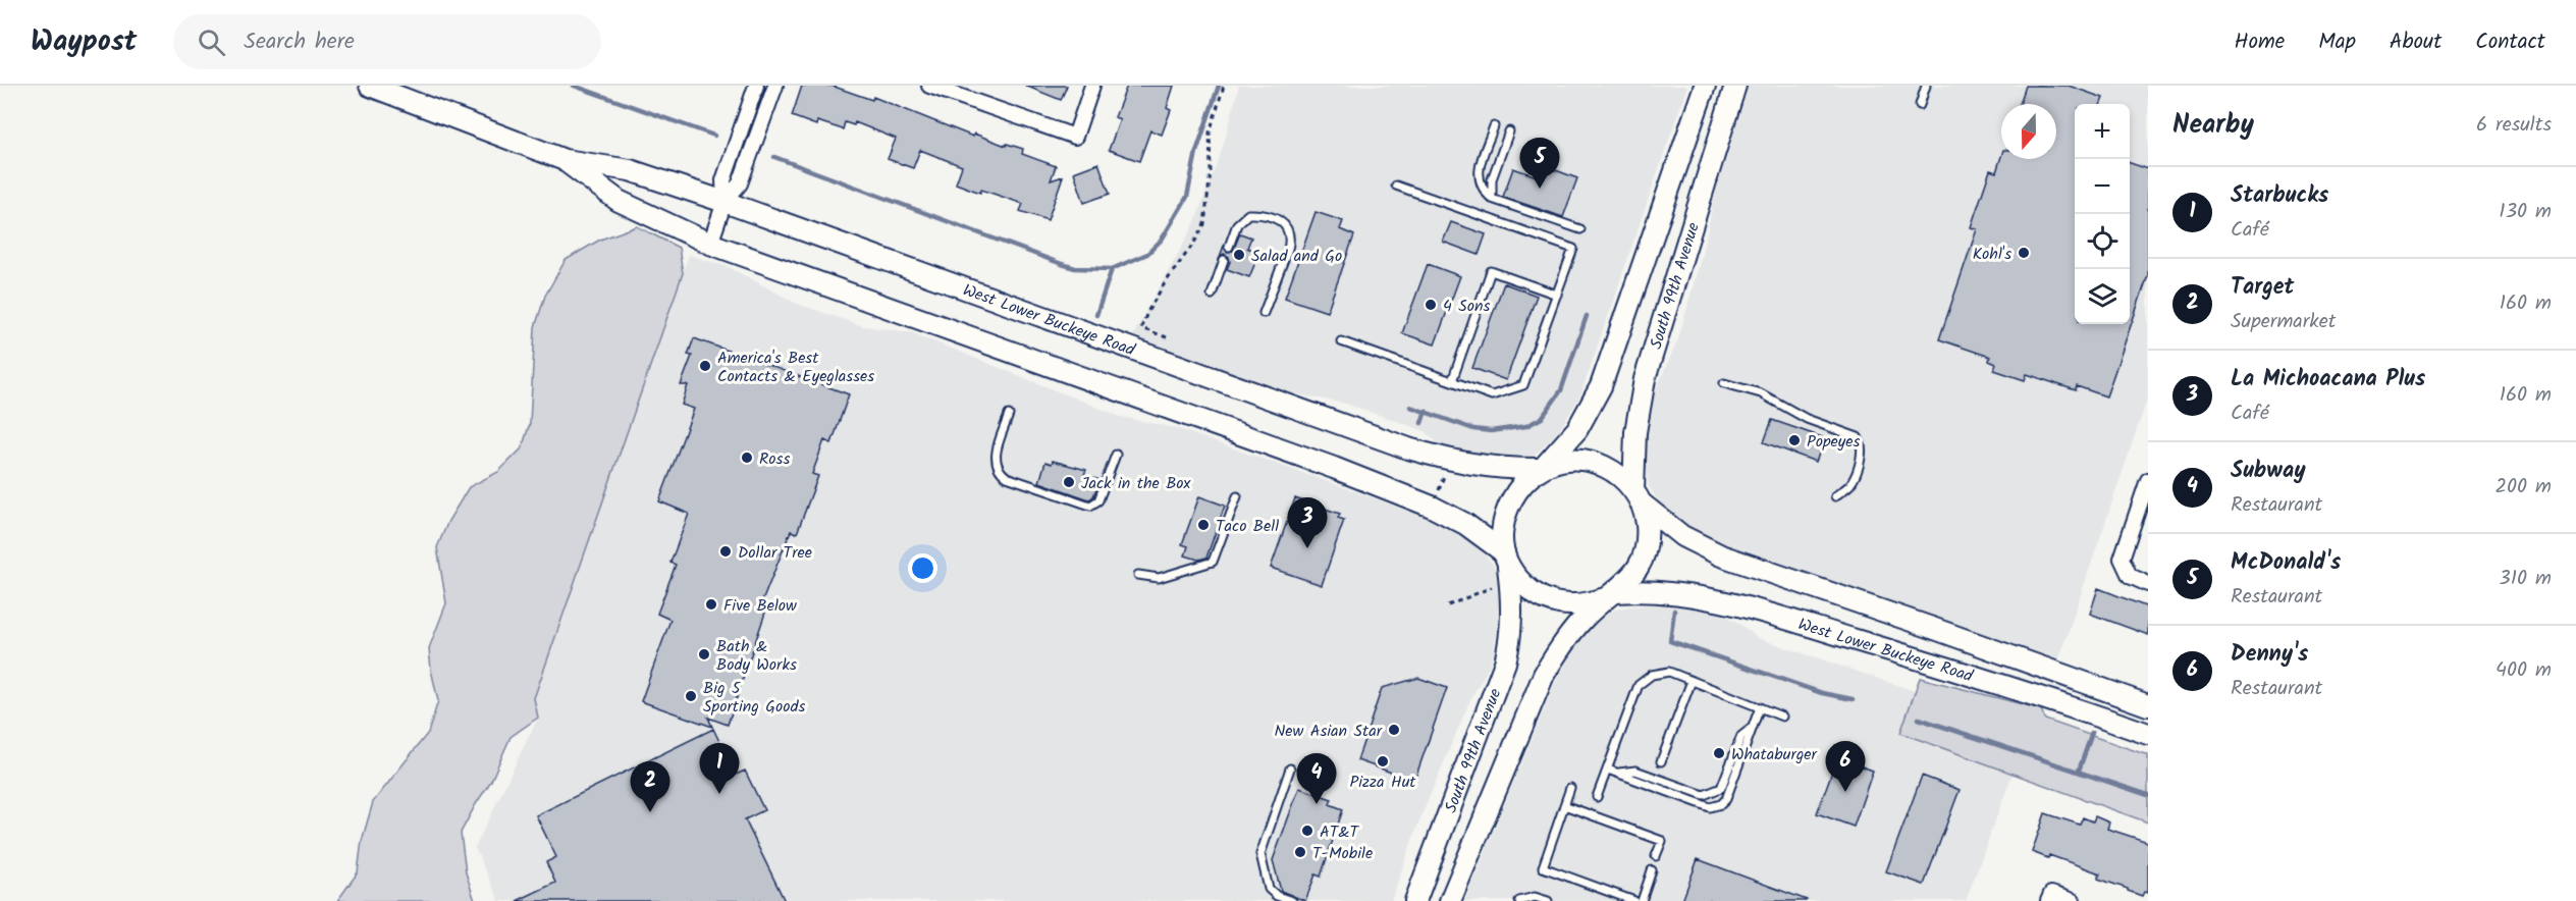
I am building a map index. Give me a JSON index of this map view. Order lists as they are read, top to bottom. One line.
{"streets":{"main road":["South 99th Avenue","West Lower Buckeye Road"]},"crossings":[["South 99th Avenue","West Lower Buckeye Road"]],"places":["Kohl's","Salad and Go","4 Sons","America's Best Contacts & Eyeglasses","Popeyes","Ross","Jack in the Box","Taco Bell","Dollar Tree","Five Below","Bath & Body Works","Big 5 Sporting Goods","New Asian Star","Whataburger","Pizza Hut","AT&T","T-Mobile"],"north":"bottom","page":{"header":"Waypost","search":"Search here","nav":["Home","Map","About","Contact"],"heading":["Nearby","6 results"],"map_buttons":["+","−"],"pins":["5","3","6","1","4","2"],"list":[{"mark":"1","name":"Starbucks","note":"Café","value":"130 m"},{"mark":"2","name":"Target","note":"Supermarket","value":"160 m"},{"mark":"3","name":"La Michoacana Plus","note":"Café","value":"160 m"},{"mark":"4","name":"Subway","note":"Restaurant","value":"200 m"},{"mark":"5","name":"McDonald's","note":"Restaurant","value":"310 m"},{"mark":"6","name":"Denny's","note":"Restaurant","value":"400 m"}]}}
